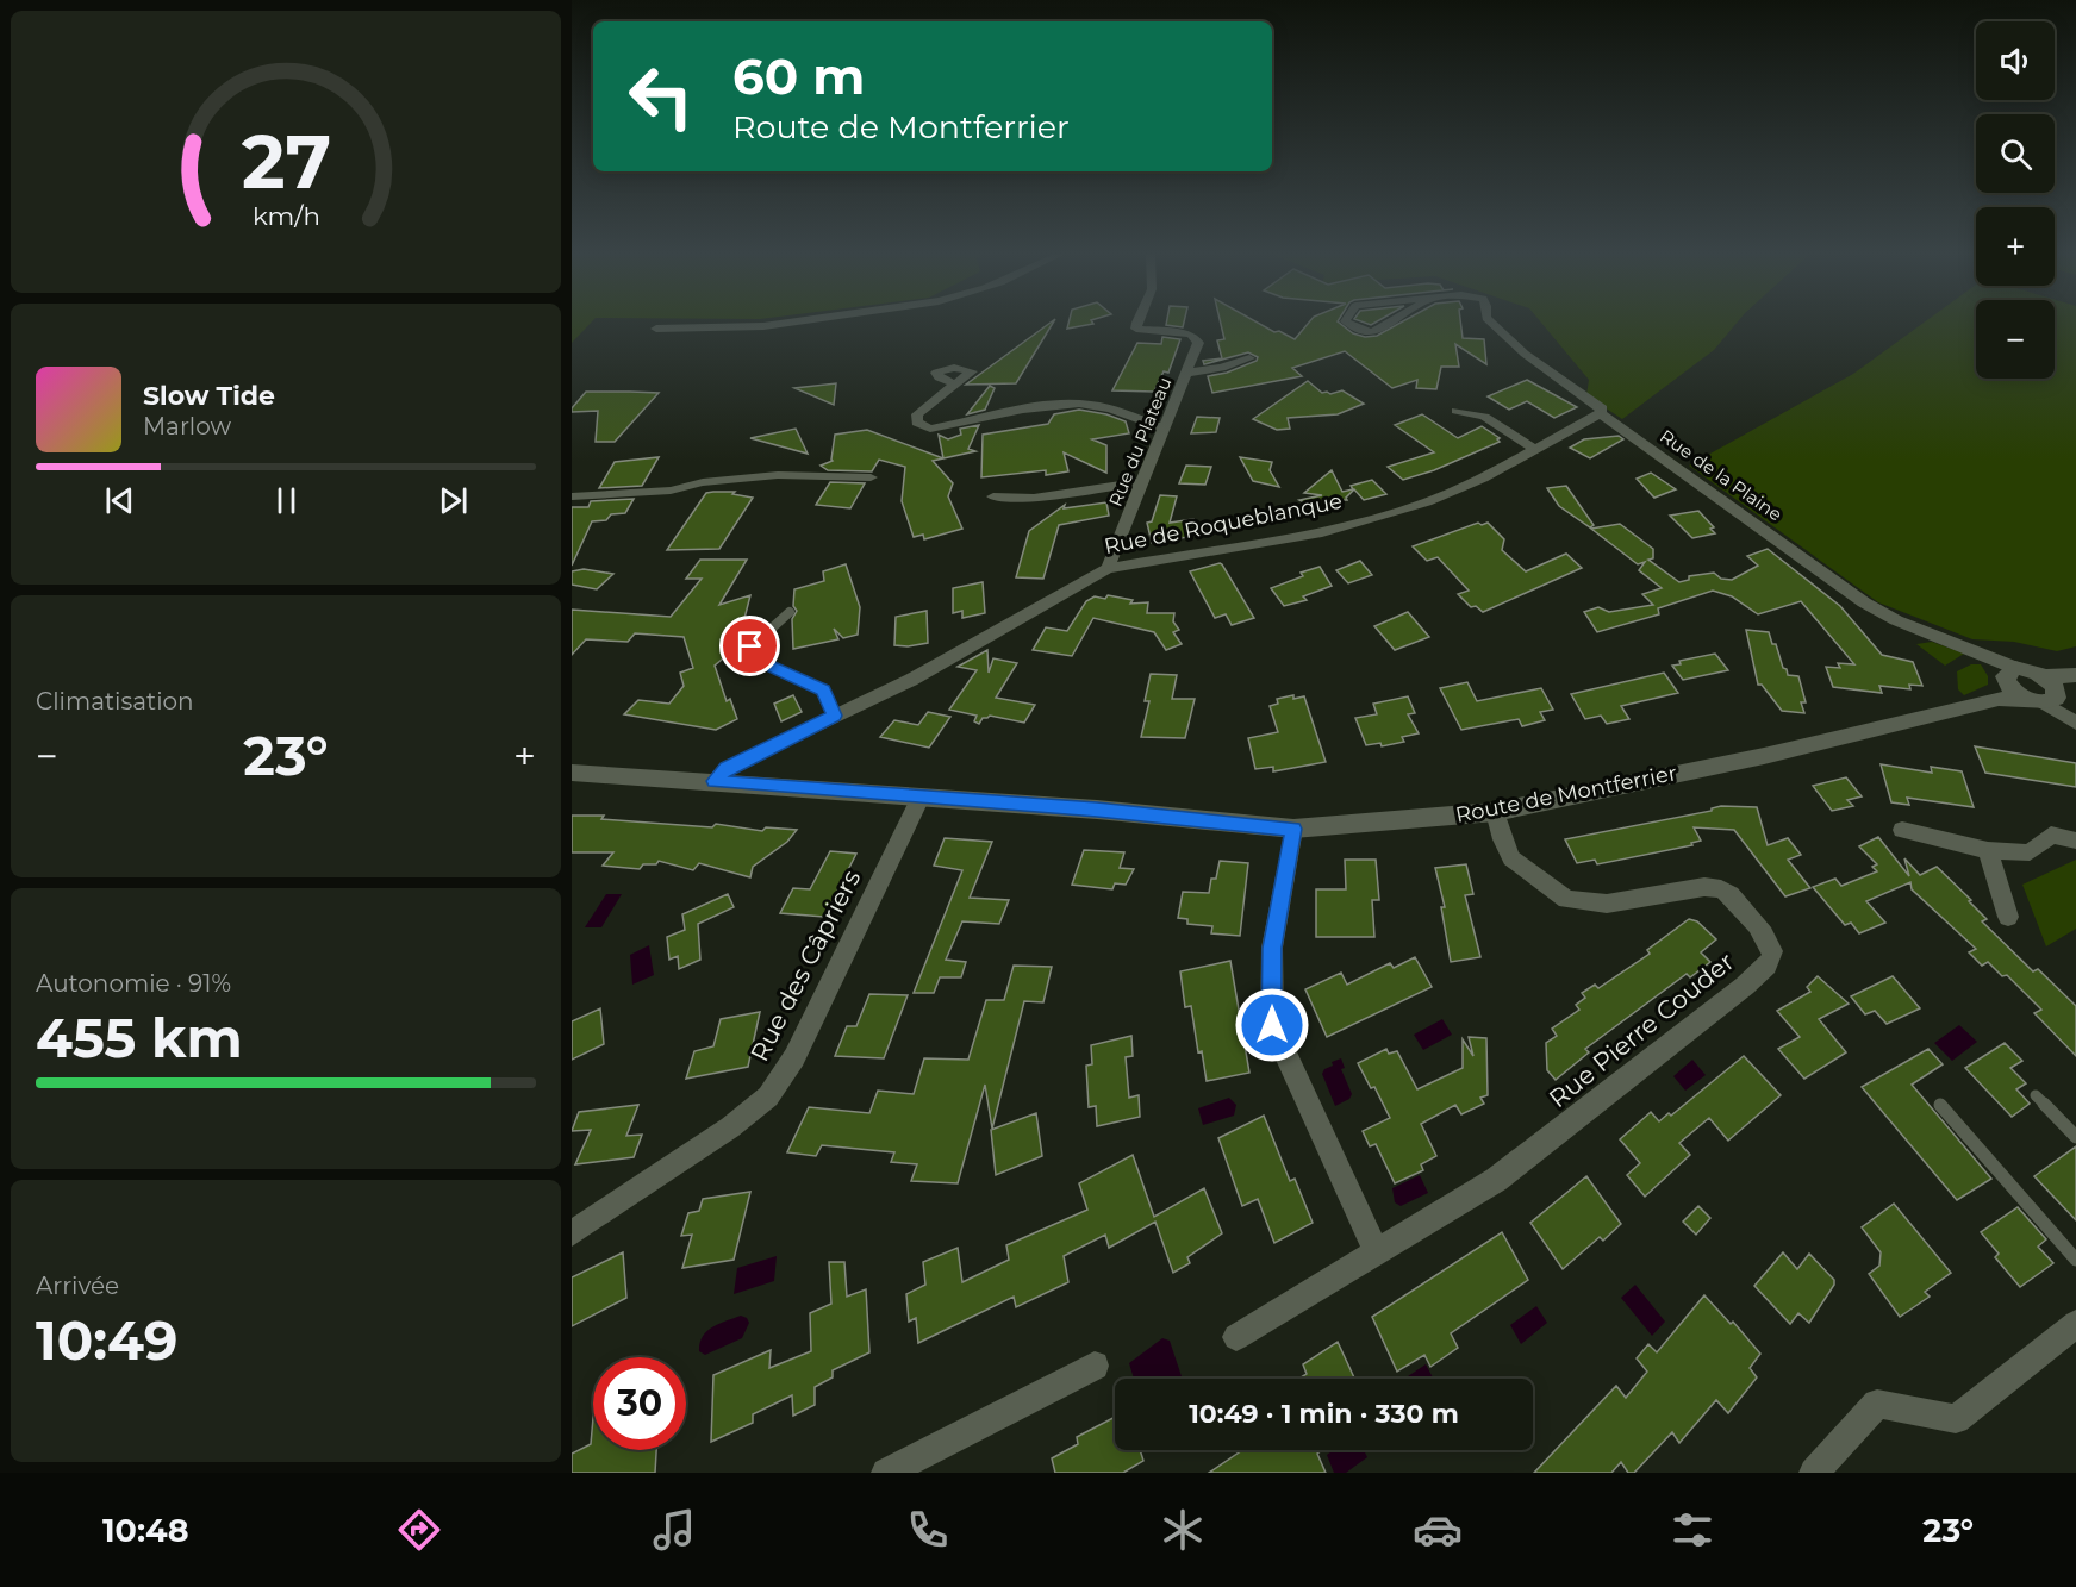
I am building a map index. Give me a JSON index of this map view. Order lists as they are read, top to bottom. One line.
{"streets":{"street":["Rue du Plateau","Rue de la Plaine","Rue de Roqueblanque","Route de Montferrier","Rue des Câpriers","Rue Pierre Couder"]},"crossings":[["Rue du Plateau","Rue de Roqueblanque"],["Rue de la Plaine","Rue de Roqueblanque"],["Rue de la Plaine","Route de Montferrier"],["Rue de Roqueblanque","Route de Montferrier"],["Route de Montferrier","Rue des Câpriers"],["Route de Montferrier","Rue Pierre Couder"]],"page":{"map_buttons":["+","−"],"turn":["60 m","Route de Montferrier"],"song":["Slow Tide","Marlow"],"tile":["Climatisation",["Autonomie · 91%","455 km"],["Arrivée","10:49"]],"heat":["−","23°","+"],"limit":"30","trip":"10:49 · 1 min · 330 m","tabs":["10:48","23°"],"gauge":["27","km/h"]}}
